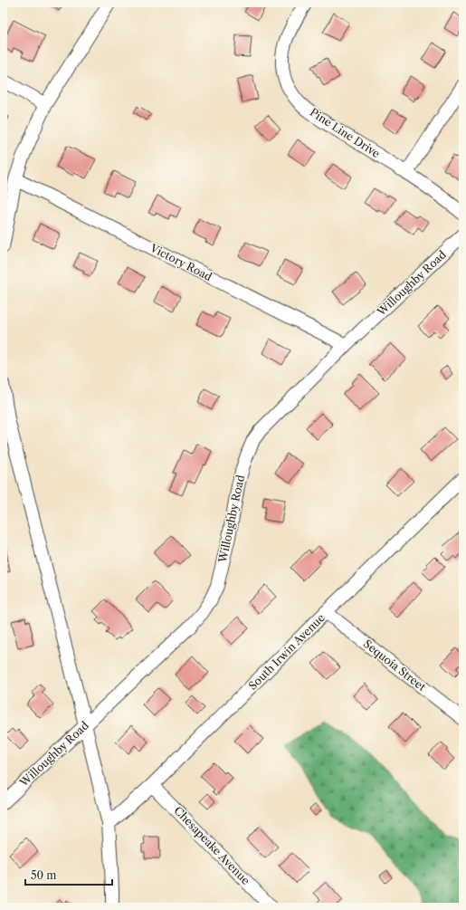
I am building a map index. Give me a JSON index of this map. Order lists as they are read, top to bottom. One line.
{"streets":{"street":["Pine Line Drive","Victory Road","Willoughby Road","South Irwin Avenue","Sequoia Street","Chesapeake Avenue"]},"crossings":[["Victory Road","Willoughby Road"],["South Irwin Avenue","Sequoia Street"],["South Irwin Avenue","Chesapeake Avenue"]],"scale_bar":"50 m"}
